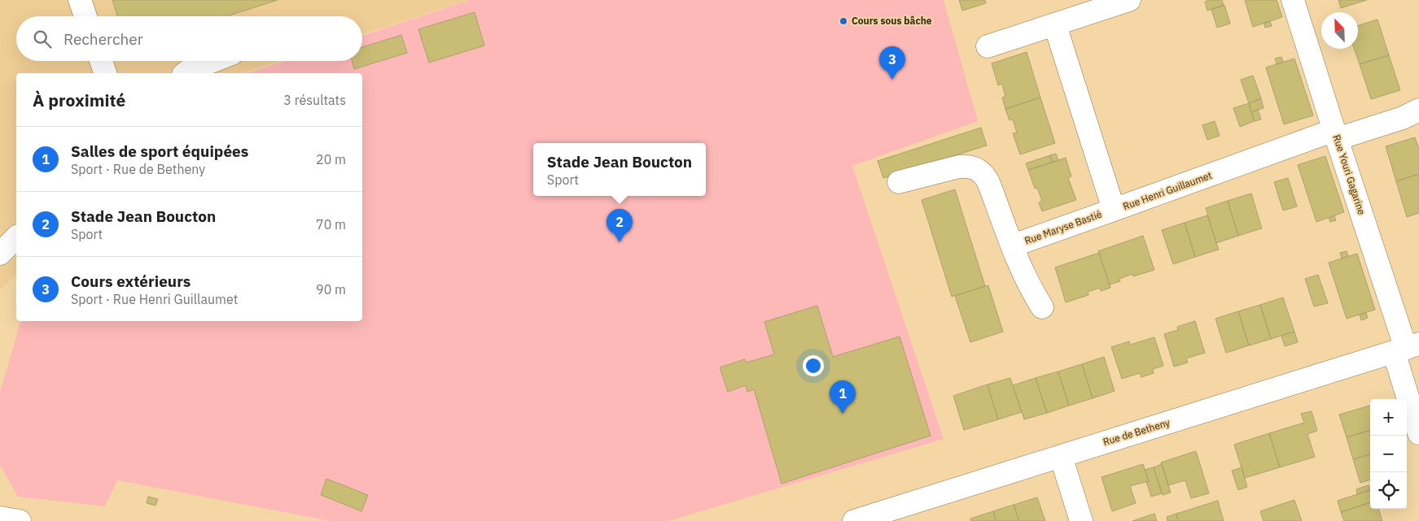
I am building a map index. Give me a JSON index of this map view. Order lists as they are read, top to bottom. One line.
{"streets":{"street":["Rue Youri Gagarine","Rue Henri Guillaumet","Rue Maryse Bastié","Rue de Betheny"]},"crossings":[["Rue Youri Gagarine","Rue Henri Guillaumet"],["Rue Youri Gagarine","Rue de Betheny"],["Rue Henri Guillaumet","Rue Maryse Bastié"]],"places":["Cours sous bâche"],"north":"top left","page":{"search":"Rechercher","pins":["3","2","1"],"heading":["À proximité","3 résultats"],"list":[{"mark":"1","name":"Salles de sport équipées","note":"Sport · Rue de Betheny","value":"20 m"},{"mark":"2","name":"Stade Jean Boucton","note":"Sport","value":"70 m"},{"mark":"3","name":"Cours extérieurs","note":"Sport · Rue Henri Guillaumet","value":"90 m"}],"popup":["Stade Jean Boucton","Sport"],"map_buttons":["+","−"]}}
